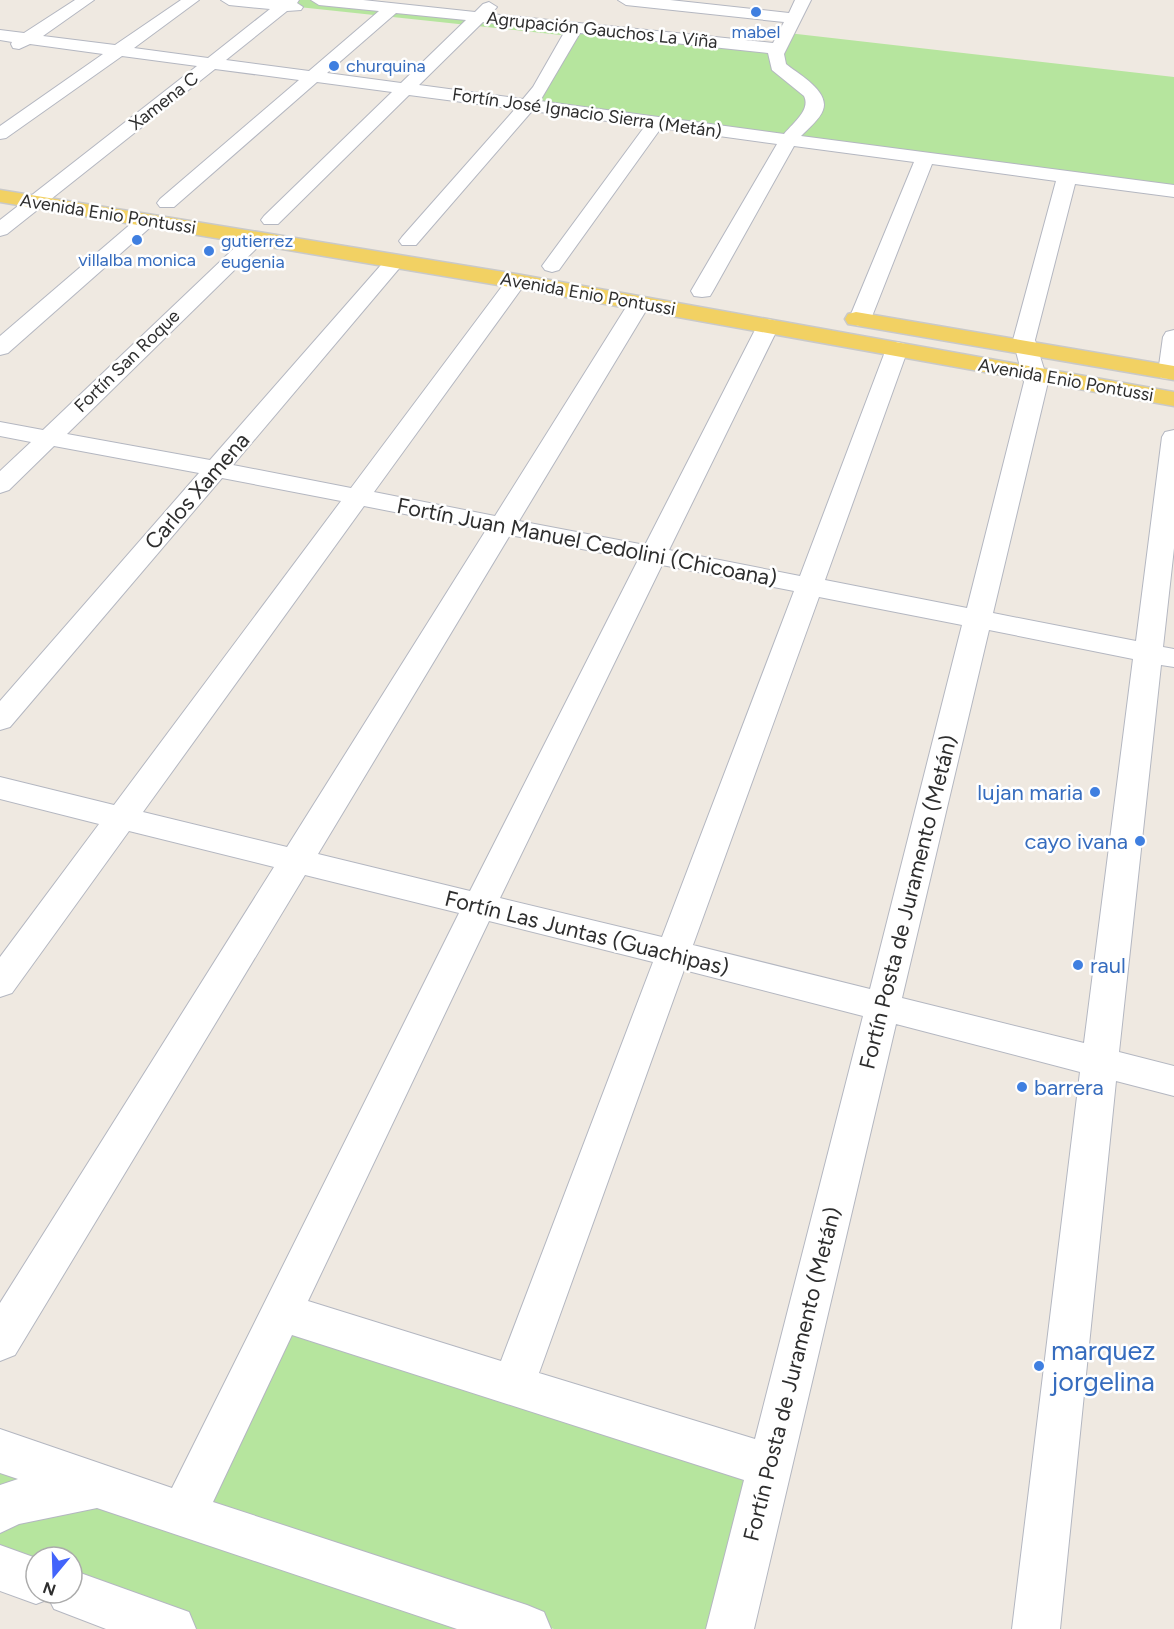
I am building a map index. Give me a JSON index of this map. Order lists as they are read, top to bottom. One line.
{"streets":{"main road":["Avenida Enio Pontussi"],"street":["Agrupación Gauchos La Viña","Xamena C","Fortín José Ignacio Sierra (Metán)","Fortín San Roque","Carlos Xamena","Fortín Juan Manuel Cedolini (Chicoana)","Fortín Posta de Juramento (Metán)","Fortín Las Juntas (Guachipas)"]},"crossings":[["Agrupación Gauchos La Viña","Carlos Xamena"],["Xamena C","Fortín José Ignacio Sierra (Metán)"],["Xamena C","Avenida Enio Pontussi"],["Fortín José Ignacio Sierra (Metán)","Carlos Xamena"],["Fortín José Ignacio Sierra (Metán)","Fortín Posta de Juramento (Metán)"],["Avenida Enio Pontussi","Fortín San Roque"],["Avenida Enio Pontussi","Carlos Xamena"],["Avenida Enio Pontussi","Fortín Posta de Juramento (Metán)"],["Fortín San Roque","Fortín Juan Manuel Cedolini (Chicoana)"],["Carlos Xamena","Fortín Juan Manuel Cedolini (Chicoana)"],["Fortín Juan Manuel Cedolini (Chicoana)","Fortín Posta de Juramento (Metán)"],["Fortín Posta de Juramento (Metán)","Fortín Las Juntas (Guachipas)"]],"places":["mabel","churquina","villalba monica","gutierrez eugenia","lujan maria","cayo ivana","raul","barrera","marquez jorgelina"],"north":"bottom"}
